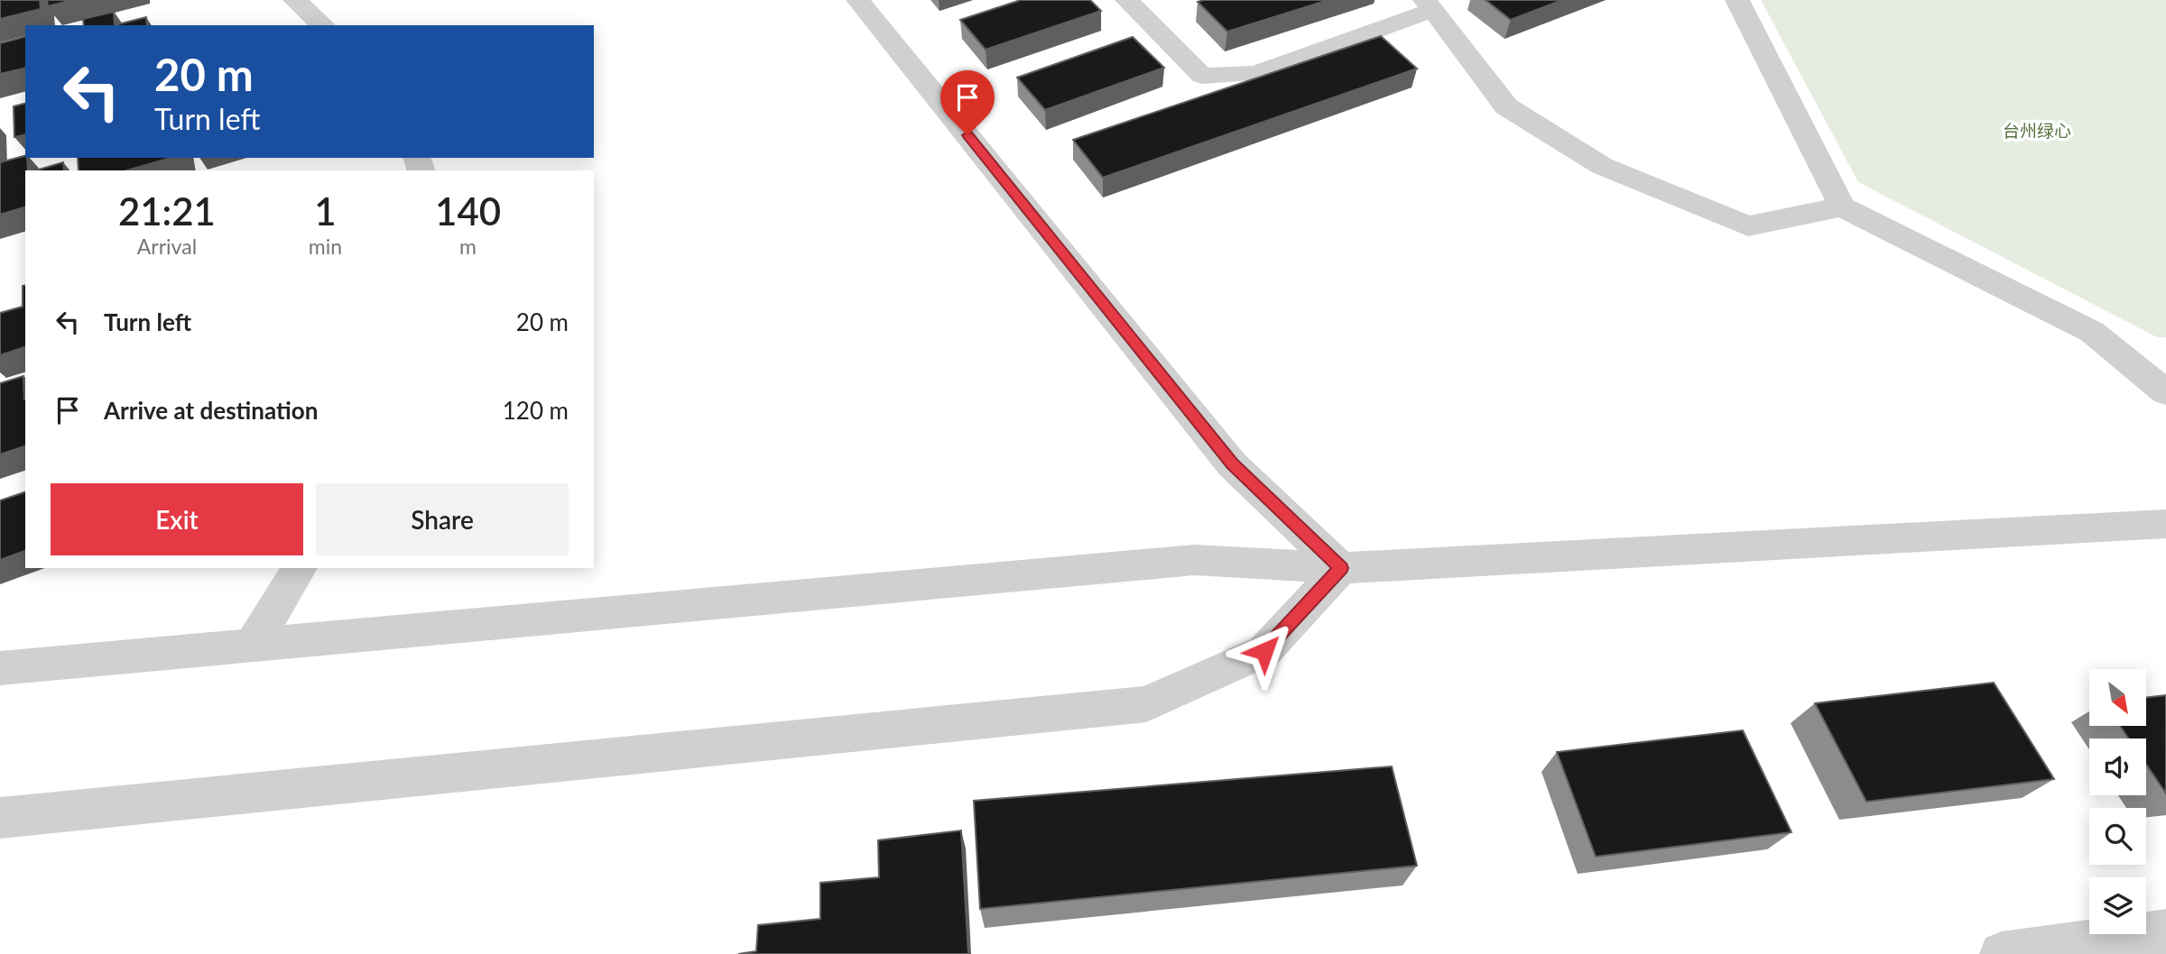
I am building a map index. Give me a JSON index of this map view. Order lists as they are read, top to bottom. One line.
{"parks":["台州绿心"],"north":"bottom right","page":{"turn":["20 m","Turn left"],"eta":["21:21","Arrival","1","min","140","m"],"list":[{"name":"Turn left","value":"20 m"},{"name":"Arrive at destination","value":"120 m"}],"buttons":["Exit","Share"]}}
